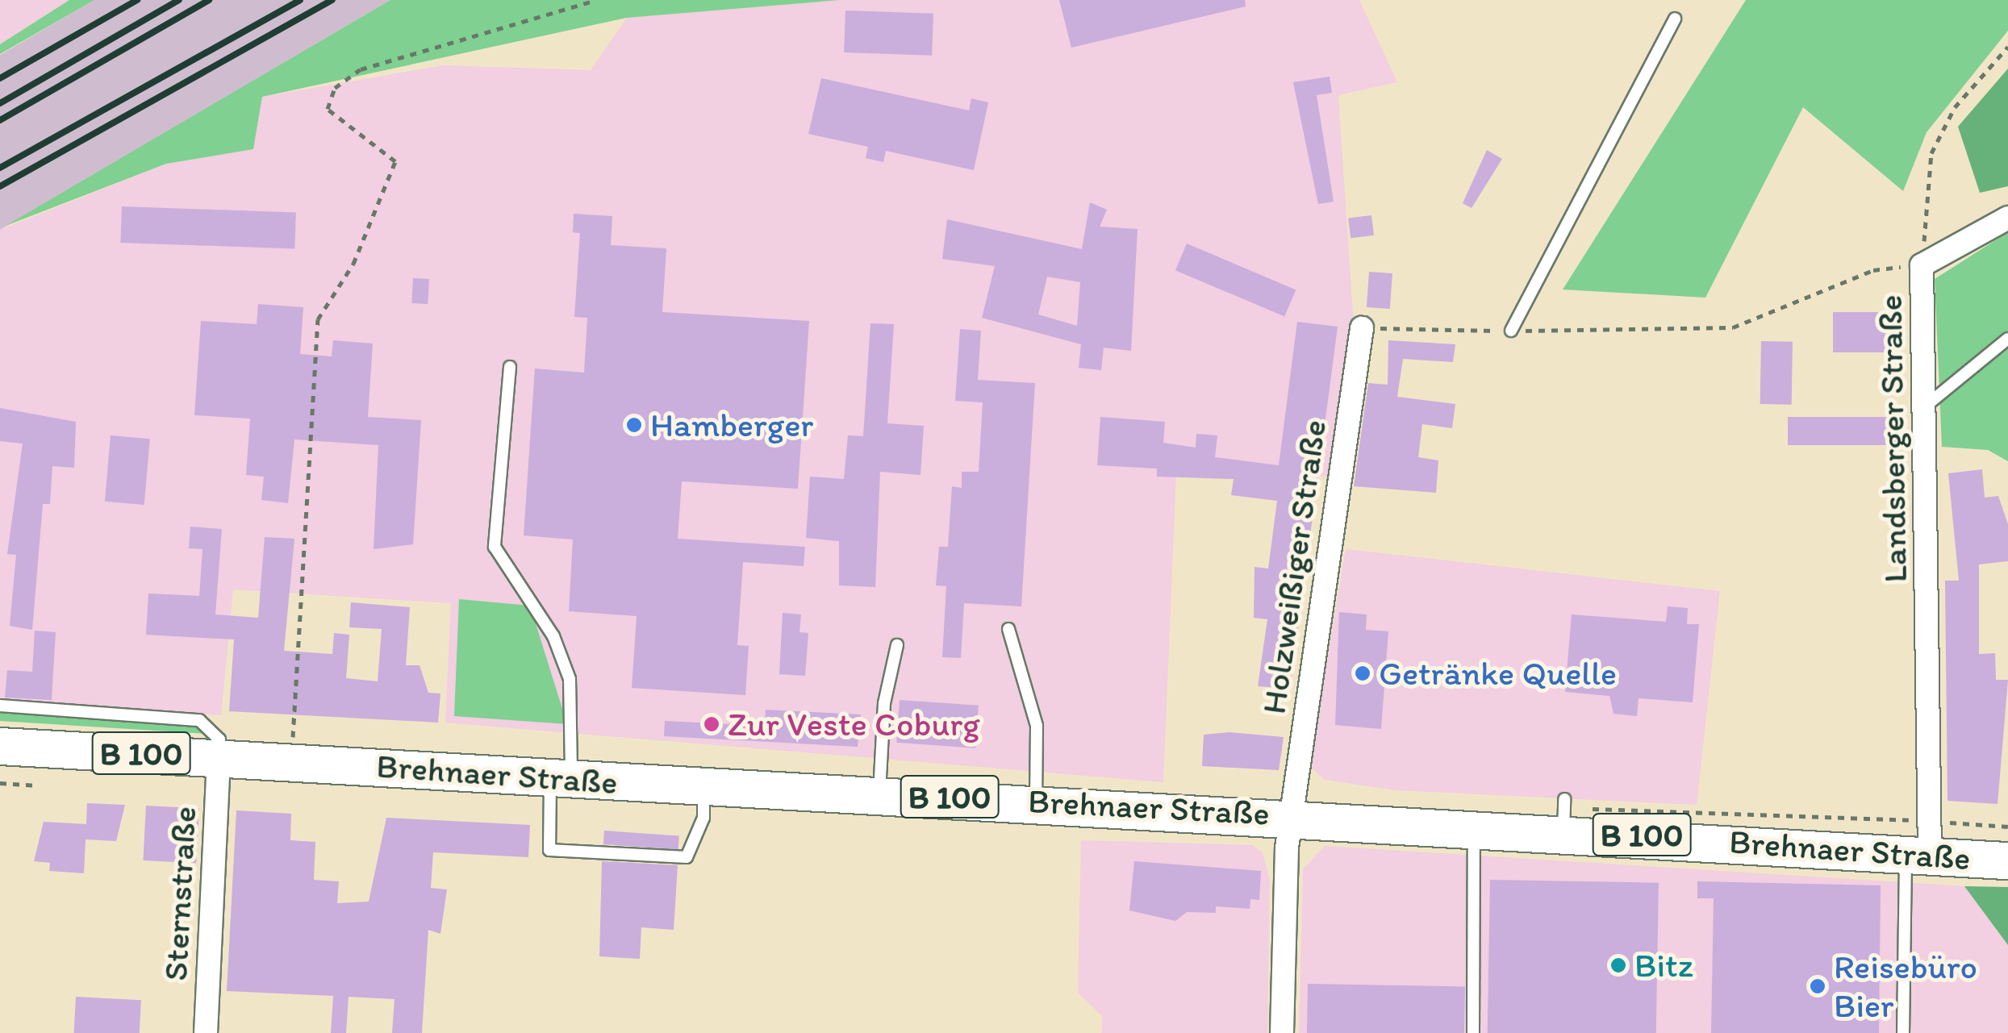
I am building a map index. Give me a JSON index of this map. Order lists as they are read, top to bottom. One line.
{"streets":{"main road":["B 100","Brehnaer Straße"],"street":["Landsberger Straße","Holzweißiger Straße","Sternstraße"]},"crossings":[["Landsberger Straße","Brehnaer Straße"],["Holzweißiger Straße","Brehnaer Straße"],["Brehnaer Straße","Sternstraße"]],"places":["Hamberger","Getränke Quelle","Zur Veste Coburg","Bitz","Reisebüro Bier"]}
